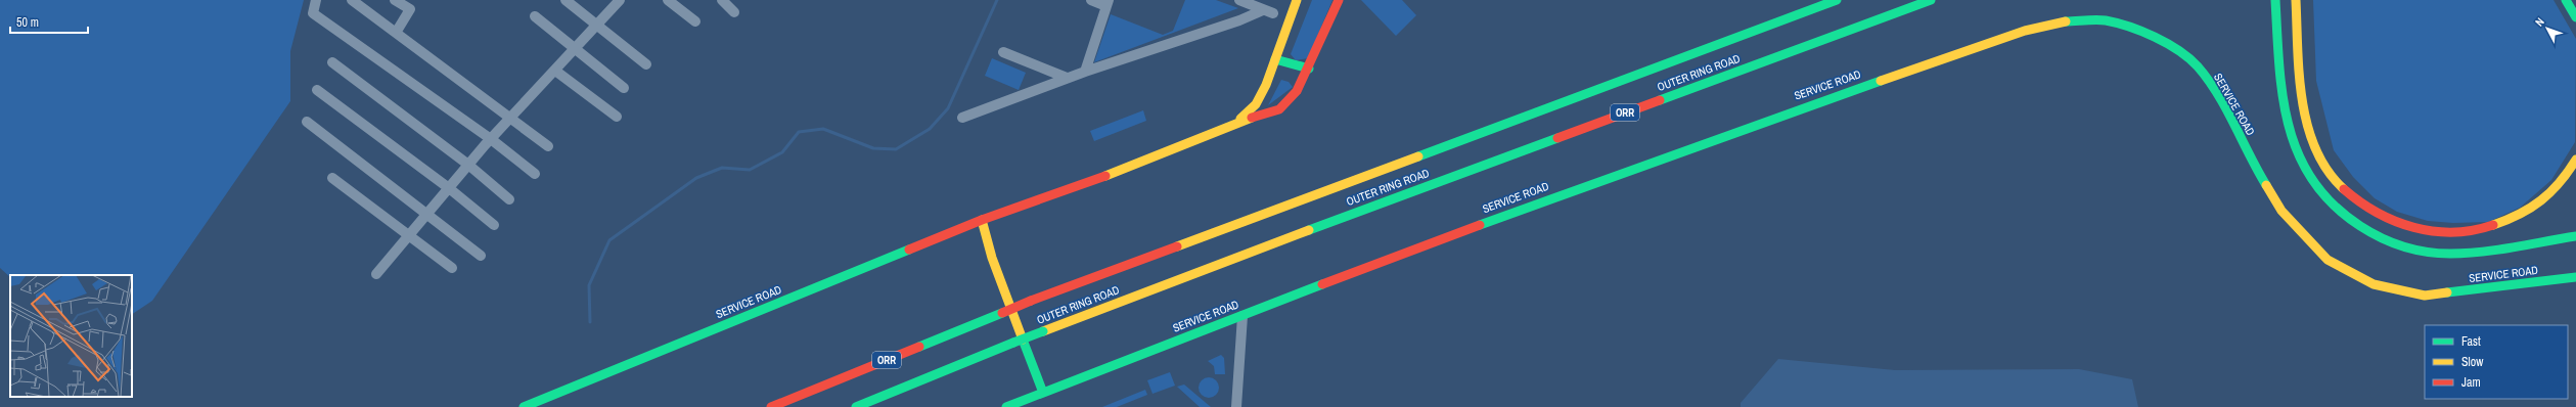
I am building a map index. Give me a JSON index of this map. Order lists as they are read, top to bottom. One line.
{"streets":{"main road":["OUTER RING ROAD","SERVICE ROAD","ORR"]},"legend":["Fast","Slow","Jam"],"scale_bar":"50 m","north":"top left"}
